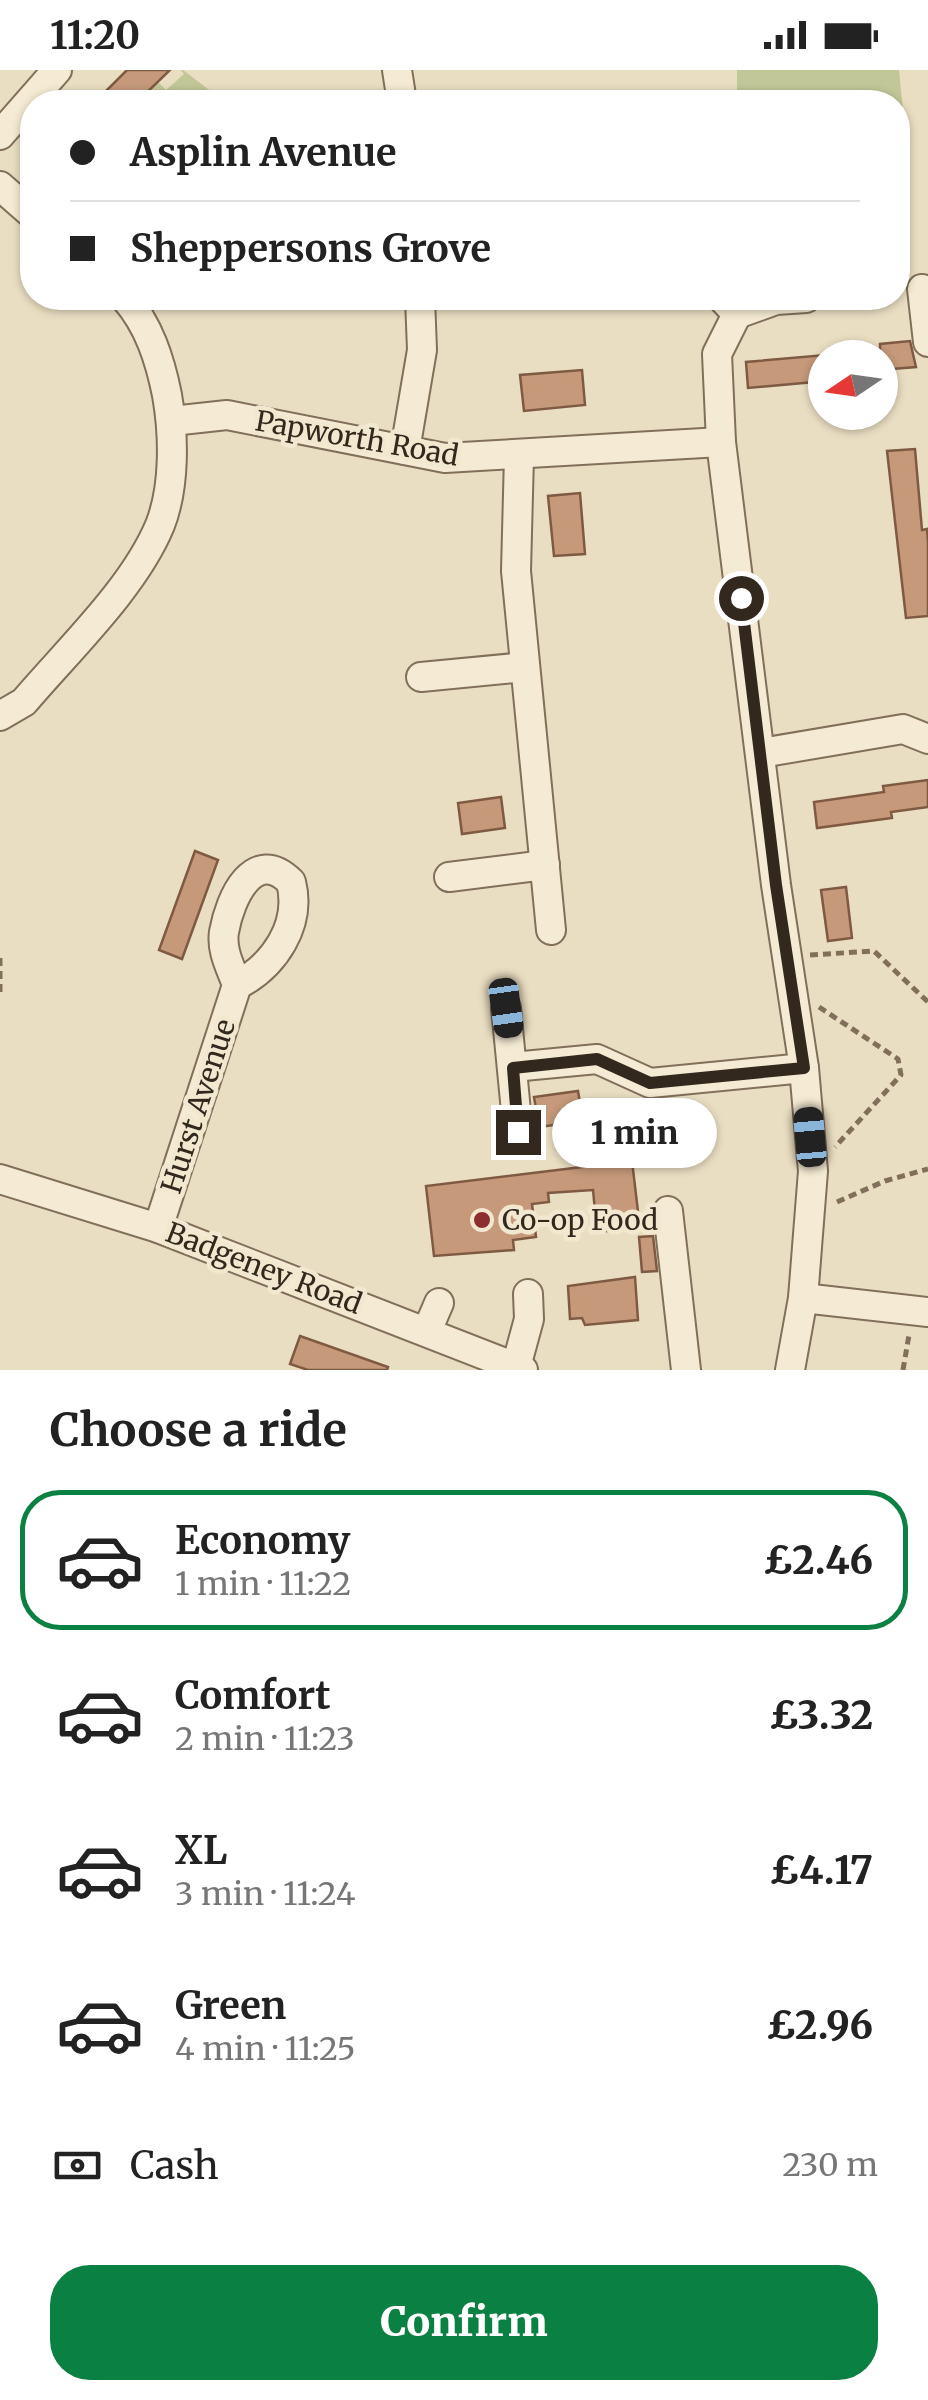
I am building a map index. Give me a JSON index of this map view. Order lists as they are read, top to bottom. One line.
{"streets":{"street":["Papworth Road","Hurst Avenue","Badgeney Road"]},"crossings":[["Hurst Avenue","Badgeney Road"]],"places":["Co-op Food"],"north":"left","page":{"status":"11:20","banner":["Asplin Avenue","Sheppersons Grove"],"bubble":"1 min","heading":"Choose a ride","list":[{"name":"Economy","note":"1 min · 11:22","value":"£2.46"},{"name":"Comfort","note":"2 min · 11:23","value":"£3.32"},{"name":"XL","note":"3 min · 11:24","value":"£4.17"},{"name":"Green","note":"4 min · 11:25","value":"£2.96"}],"pay":["Cash","230 m"],"buttons":"Confirm"}}
